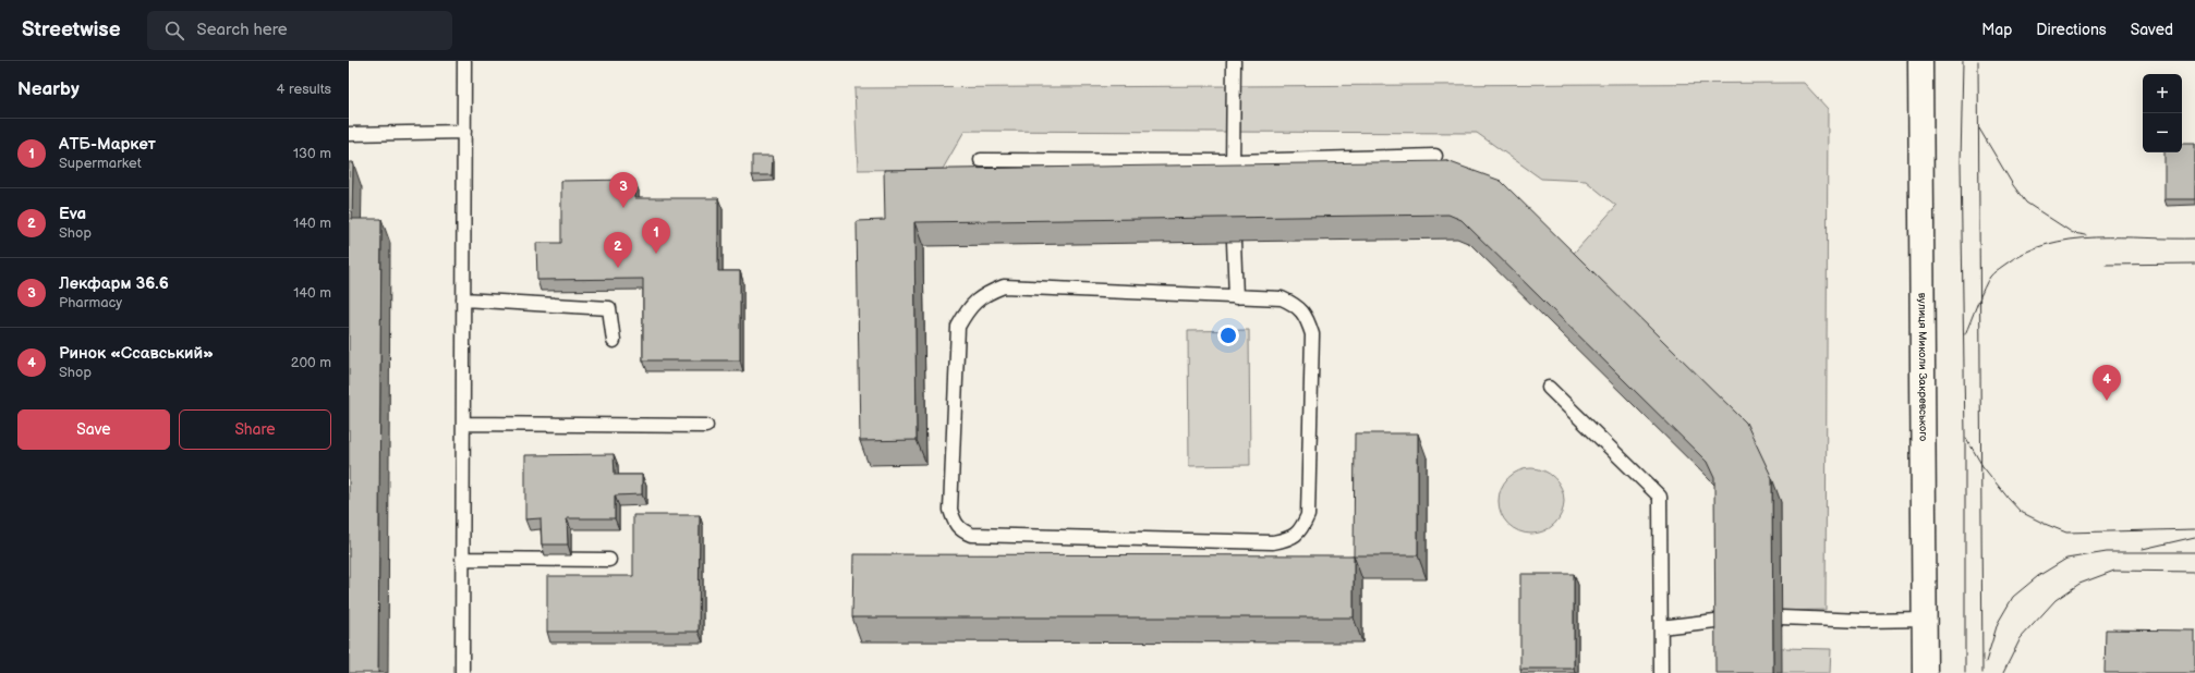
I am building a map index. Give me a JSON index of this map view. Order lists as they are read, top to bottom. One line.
{"streets":{"street":["вулиця Миколи Закревського"]},"page":{"header":"Streetwise","search":"Search here","nav":["Map","Directions","Saved"],"heading":["Nearby","4 results"],"map_buttons":["+","−"],"list":[{"mark":"1","name":"АТБ-Маркет","note":"Supermarket","value":"130 m"},{"mark":"2","name":"Eva","note":"Shop","value":"140 m"},{"mark":"3","name":"Лекфарм 36.6","note":"Pharmacy","value":"140 m"},{"mark":"4","name":"Ринок «Ссавський»","note":"Shop","value":"200 m"}],"pins":["3","1","2","4"],"buttons":["Save","Share"]}}
